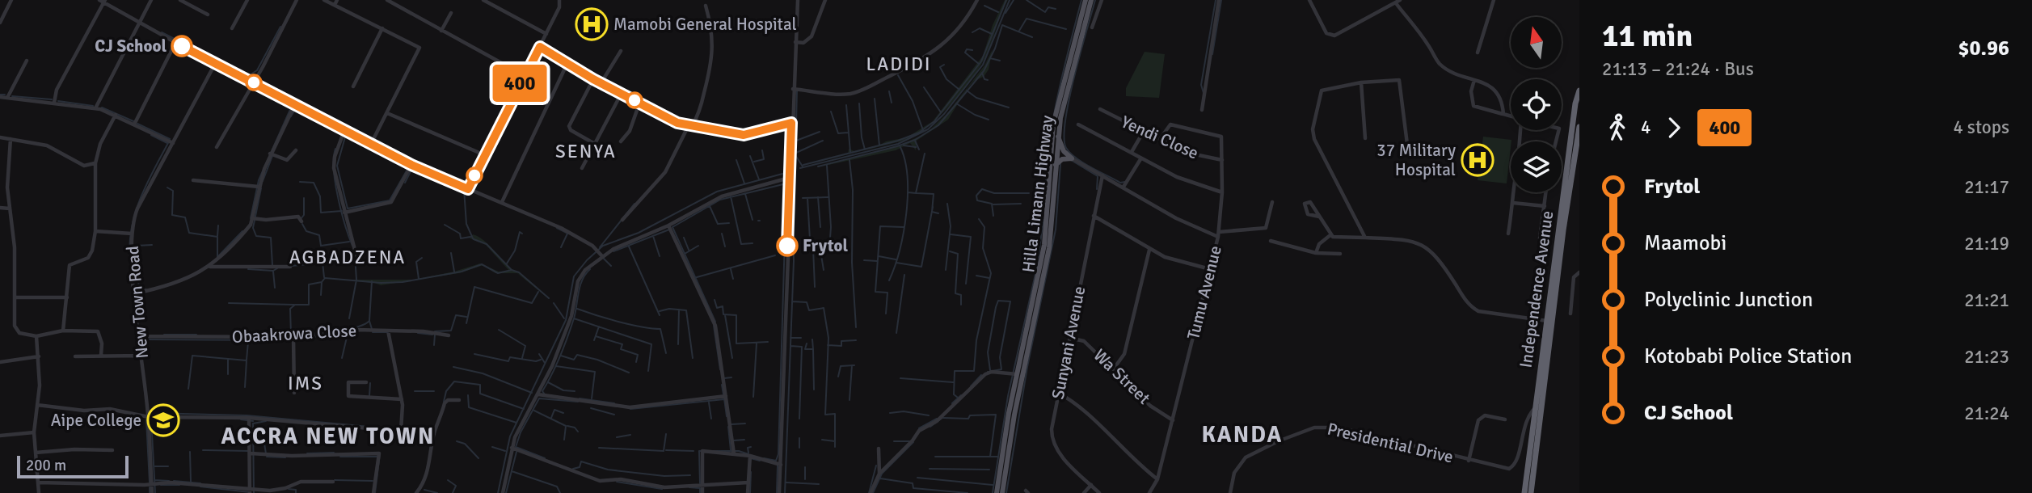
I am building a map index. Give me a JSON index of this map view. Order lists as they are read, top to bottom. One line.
{"streets":{"highway":["Independence Avenue"],"main road":["Hilla Limann Highway"],"street":["Yendi Close","Tumu Avenue","New Town Road","Obaakrowa Close","Sunyani Avenue","Wa Street","Presidential Drive"]},"crossings":[["Hilla Limann Highway","Tumu Avenue"],["Independence Avenue","Presidential Drive"],["Tumu Avenue","Sunyani Avenue"],["Tumu Avenue","Wa Street"],["New Town Road","Obaakrowa Close"],["Sunyani Avenue","Wa Street"]],"districts":["LADIDI","SENYA","AGBADZENA","IMS","KANDA","ACCRA NEW TOWN"],"places":{"hospital":["Mamobi General Hospital","37 Military Hospital"],"other":["CJ School","Frytol"],"school or university":["Aipe College"]},"lines":["bus line 400"],"scale_bar":"200 m","north":"top","page":{"on_map":"400","heading":["11 min","21:13 – 21:24 · Bus","$0.96"],"legs":["4","400","4 stops"],"list":[{"name":"Frytol","value":"21:17"},{"name":"Maamobi","value":"21:19"},{"name":"Polyclinic Junction","value":"21:21"},{"name":"Kotobabi Police Station","value":"21:23"},{"name":"CJ School","value":"21:24"}],"scale":"200 m"}}
